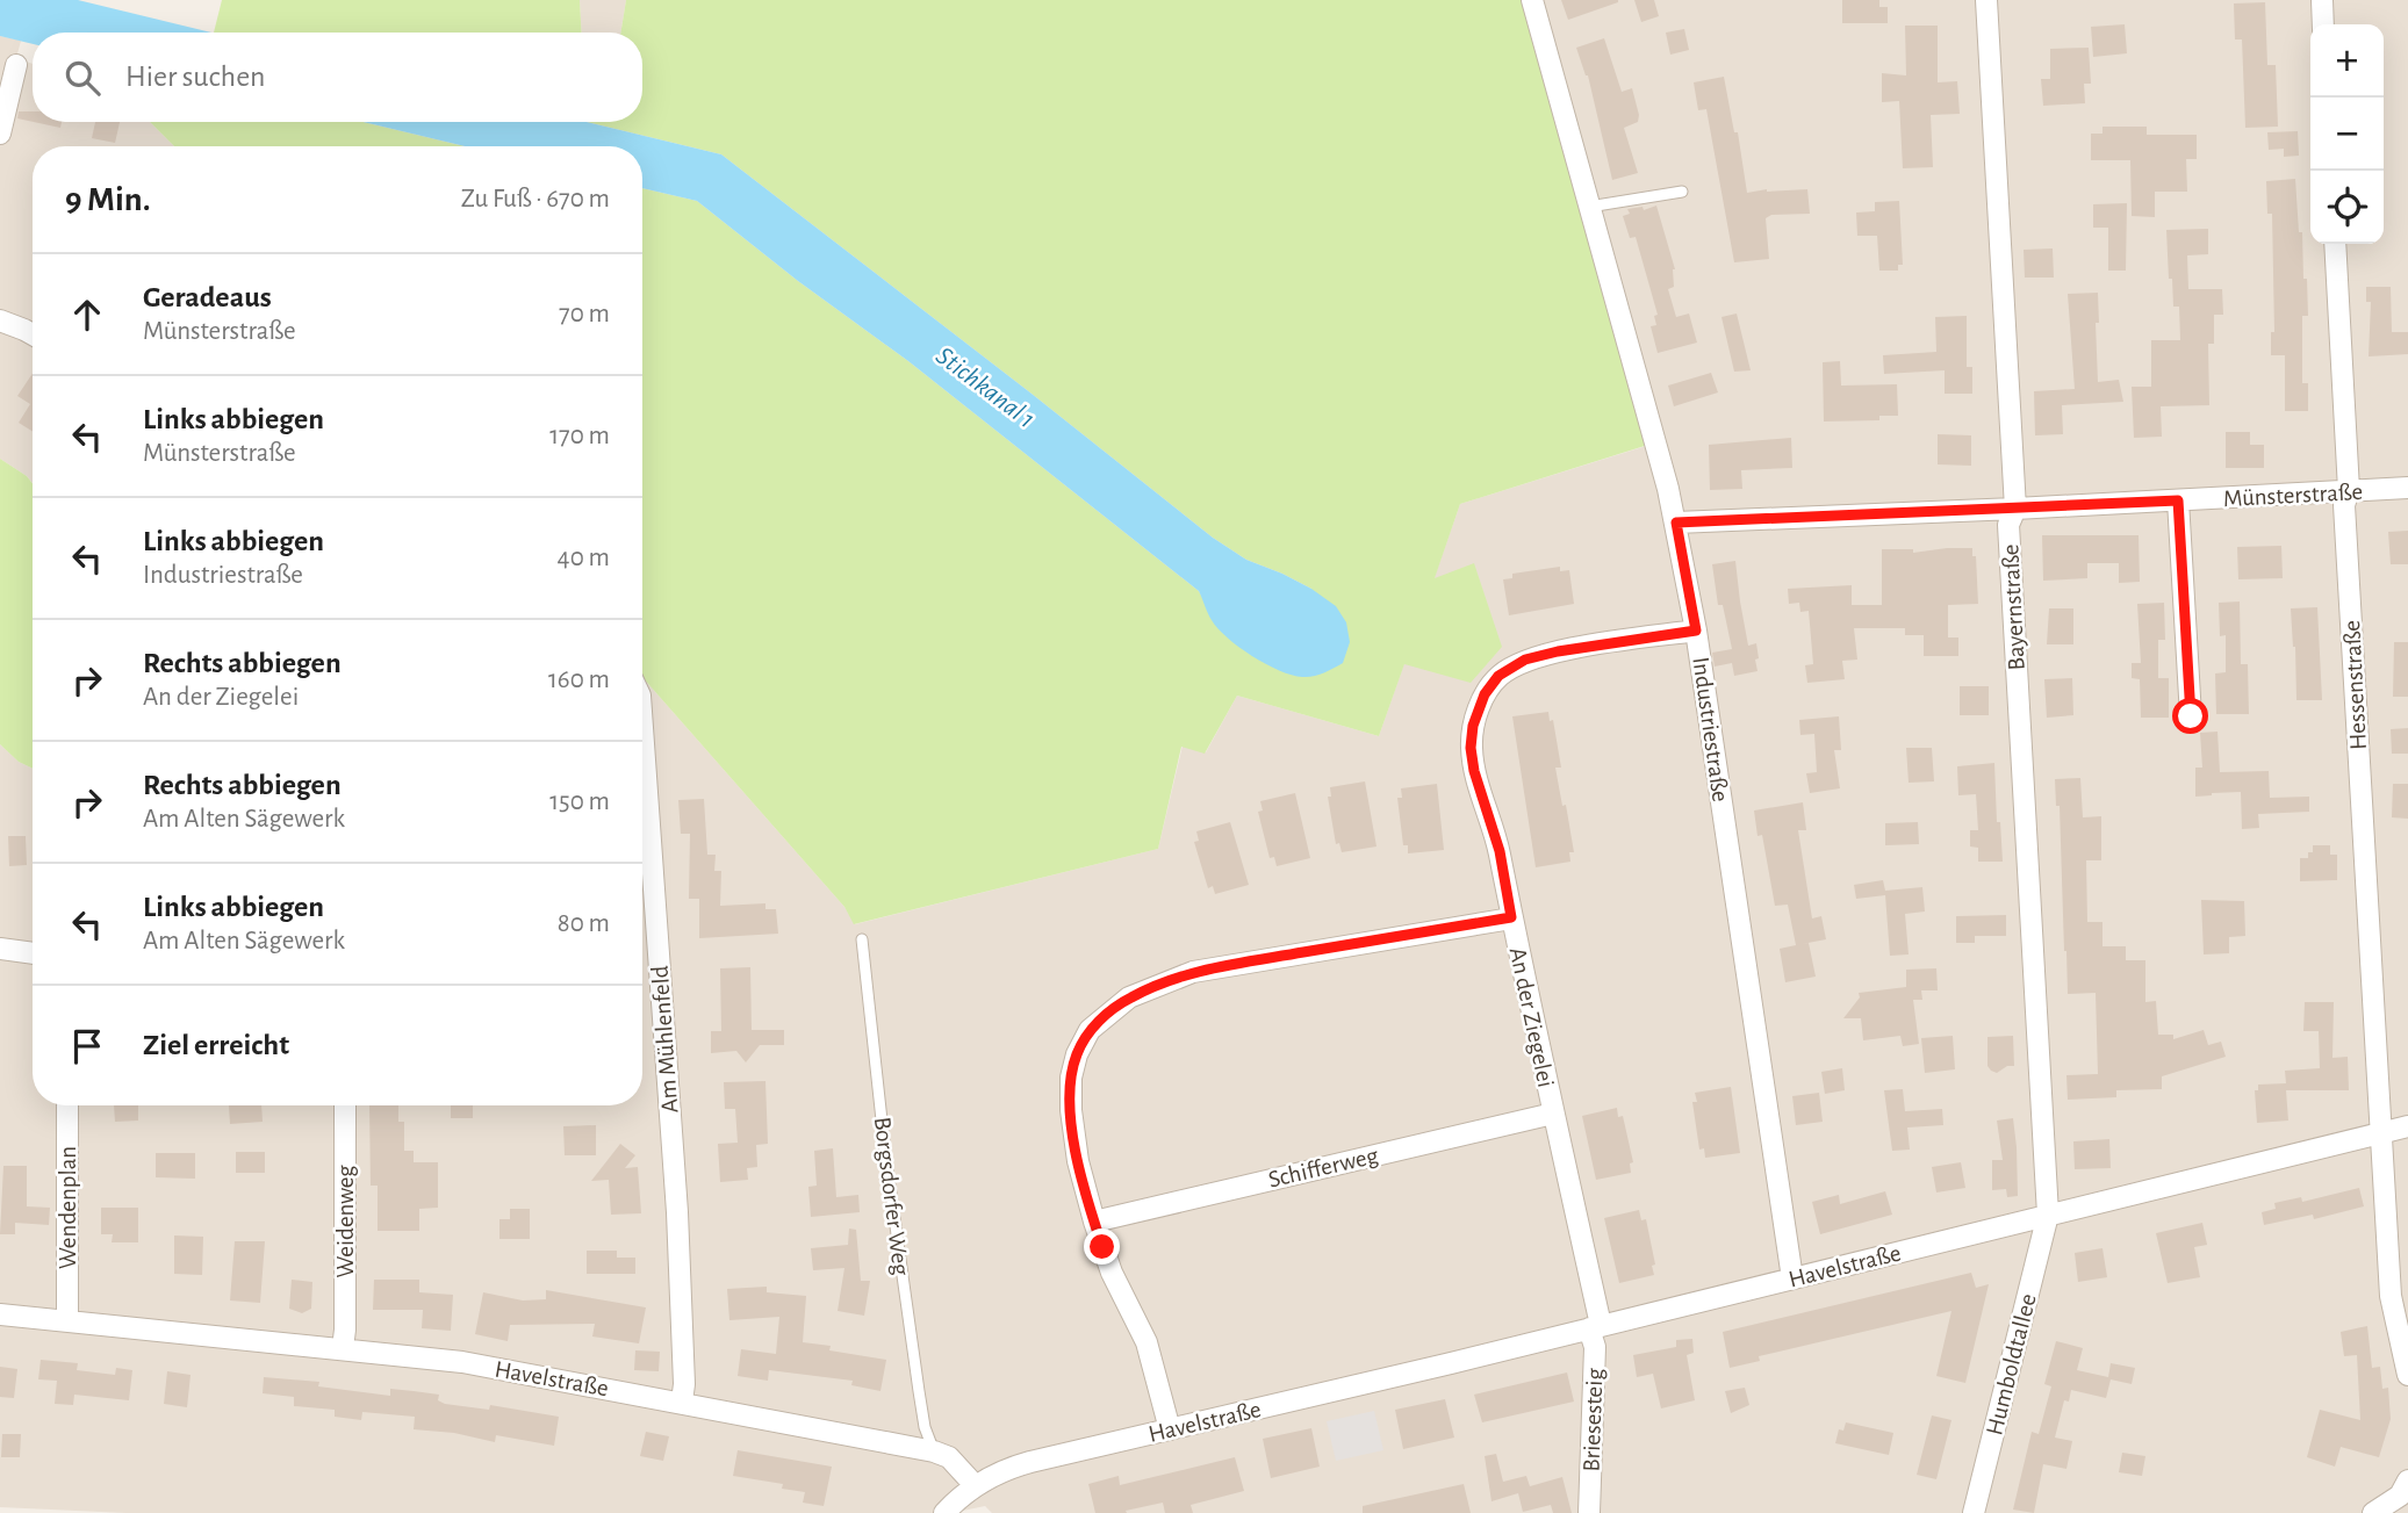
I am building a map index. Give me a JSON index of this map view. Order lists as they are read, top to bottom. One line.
{"streets":{"street":["Münsterstraße","Bayernstraße","Hessenstraße","Industriestraße","An der Ziegelei","Am Mühlenfeld","Schifferweg","Wendenplan","Weidenweg","Havelstraße","Humboldtallee","Briesesteig"],"lane":["Borgsdorfer Weg"]},"crossings":[["Münsterstraße","Bayernstraße"],["Münsterstraße","Hessenstraße"],["Münsterstraße","Industriestraße"],["Bayernstraße","Havelstraße"],["Bayernstraße","Humboldtallee"],["Hessenstraße","Havelstraße"],["Industriestraße","An der Ziegelei"],["Industriestraße","Havelstraße"],["An der Ziegelei","Schifferweg"],["An der Ziegelei","Havelstraße"],["An der Ziegelei","Briesesteig"],["Am Mühlenfeld","Havelstraße"],["Borgsdorfer Weg","Havelstraße"],["Wendenplan","Havelstraße"],["Weidenweg","Havelstraße"],["Havelstraße","Humboldtallee"],["Havelstraße","Briesesteig"]],"water":["Stichkanal 1"],"page":{"map_buttons":["+","−"],"search":"Hier suchen","heading":["9 Min.","Zu Fuß · 670 m"],"list":[["Geradeaus","Münsterstraße","70 m"],["Links abbiegen","Münsterstraße","170 m"],["Links abbiegen","Industriestraße","40 m"],["Rechts abbiegen","An der Ziegelei","160 m"],["Rechts abbiegen","Am Alten Sägewerk","150 m"],["Links abbiegen","Am Alten Sägewerk","80 m"],"Ziel erreicht"]}}
